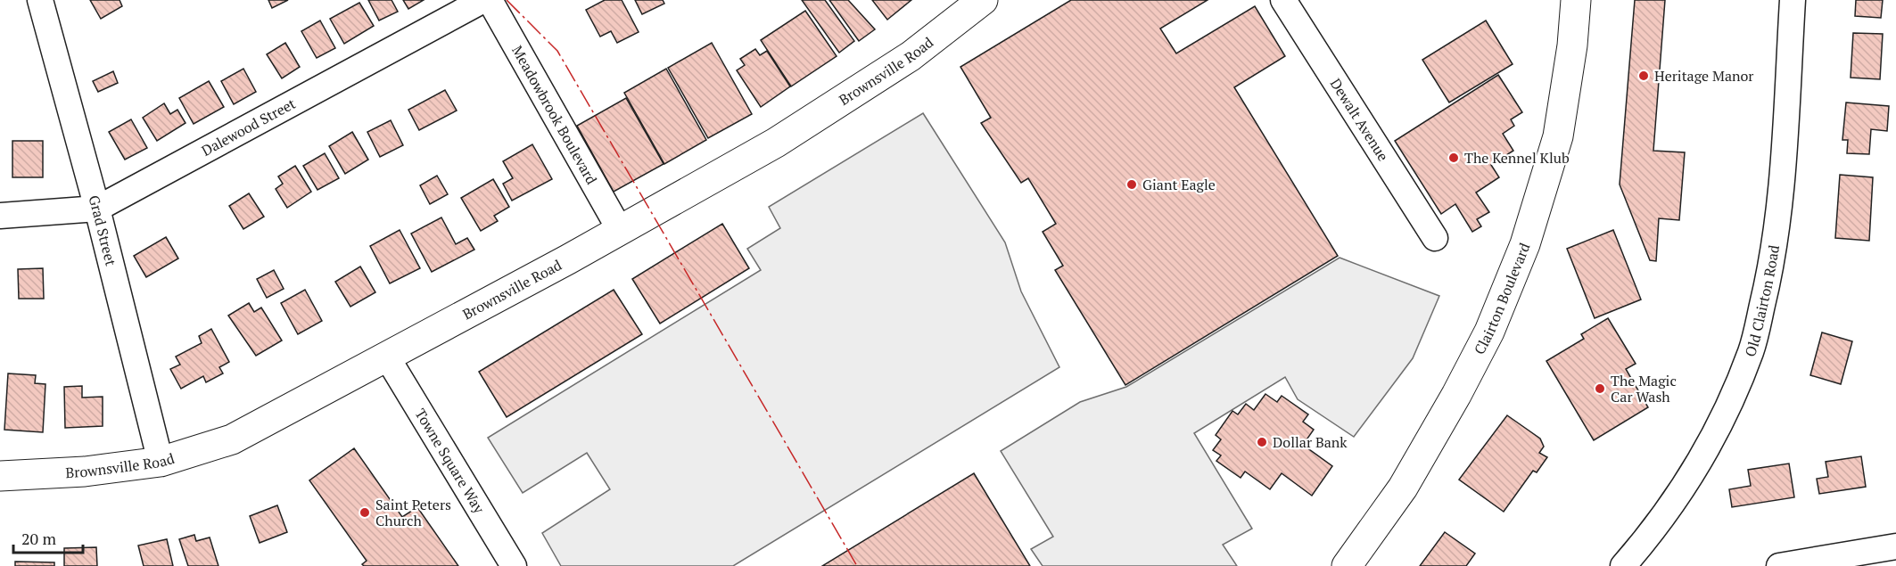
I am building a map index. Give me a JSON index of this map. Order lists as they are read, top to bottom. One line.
{"streets":{"main road":["Brownsville Road","Clairton Boulevard"],"street":["Meadowbrook Boulevard","Dewalt Avenue","Dalewood Street","Grad Street","Old Clairton Road","Towne Square Way"]},"crossings":[["Brownsville Road","Meadowbrook Boulevard"],["Brownsville Road","Grad Street"],["Brownsville Road","Towne Square Way"],["Dalewood Street","Grad Street"]],"places":["Heritage Manor","The Kennel Klub","Giant Eagle","The Magic Car Wash","Dollar Bank","Saint Peters Church"],"scale_bar":"20 m"}
